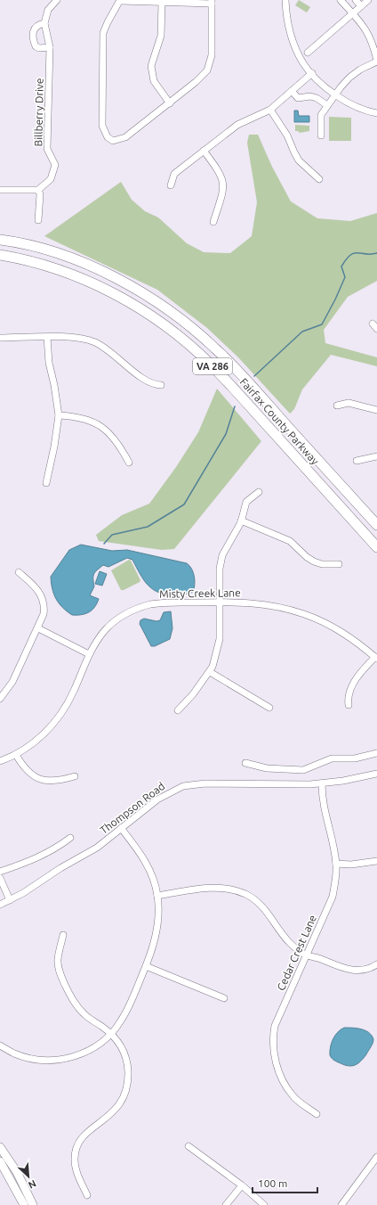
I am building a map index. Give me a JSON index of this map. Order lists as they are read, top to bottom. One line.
{"streets":{"highway":["VA 286","Fairfax County Parkway"],"street":["Billberry Drive","Misty Creek Lane","Thompson Road","Cedar Crest Lane"]},"crossings":[["Thompson Road","Cedar Crest Lane"]],"scale_bar":"100 m","north":"bottom right"}
